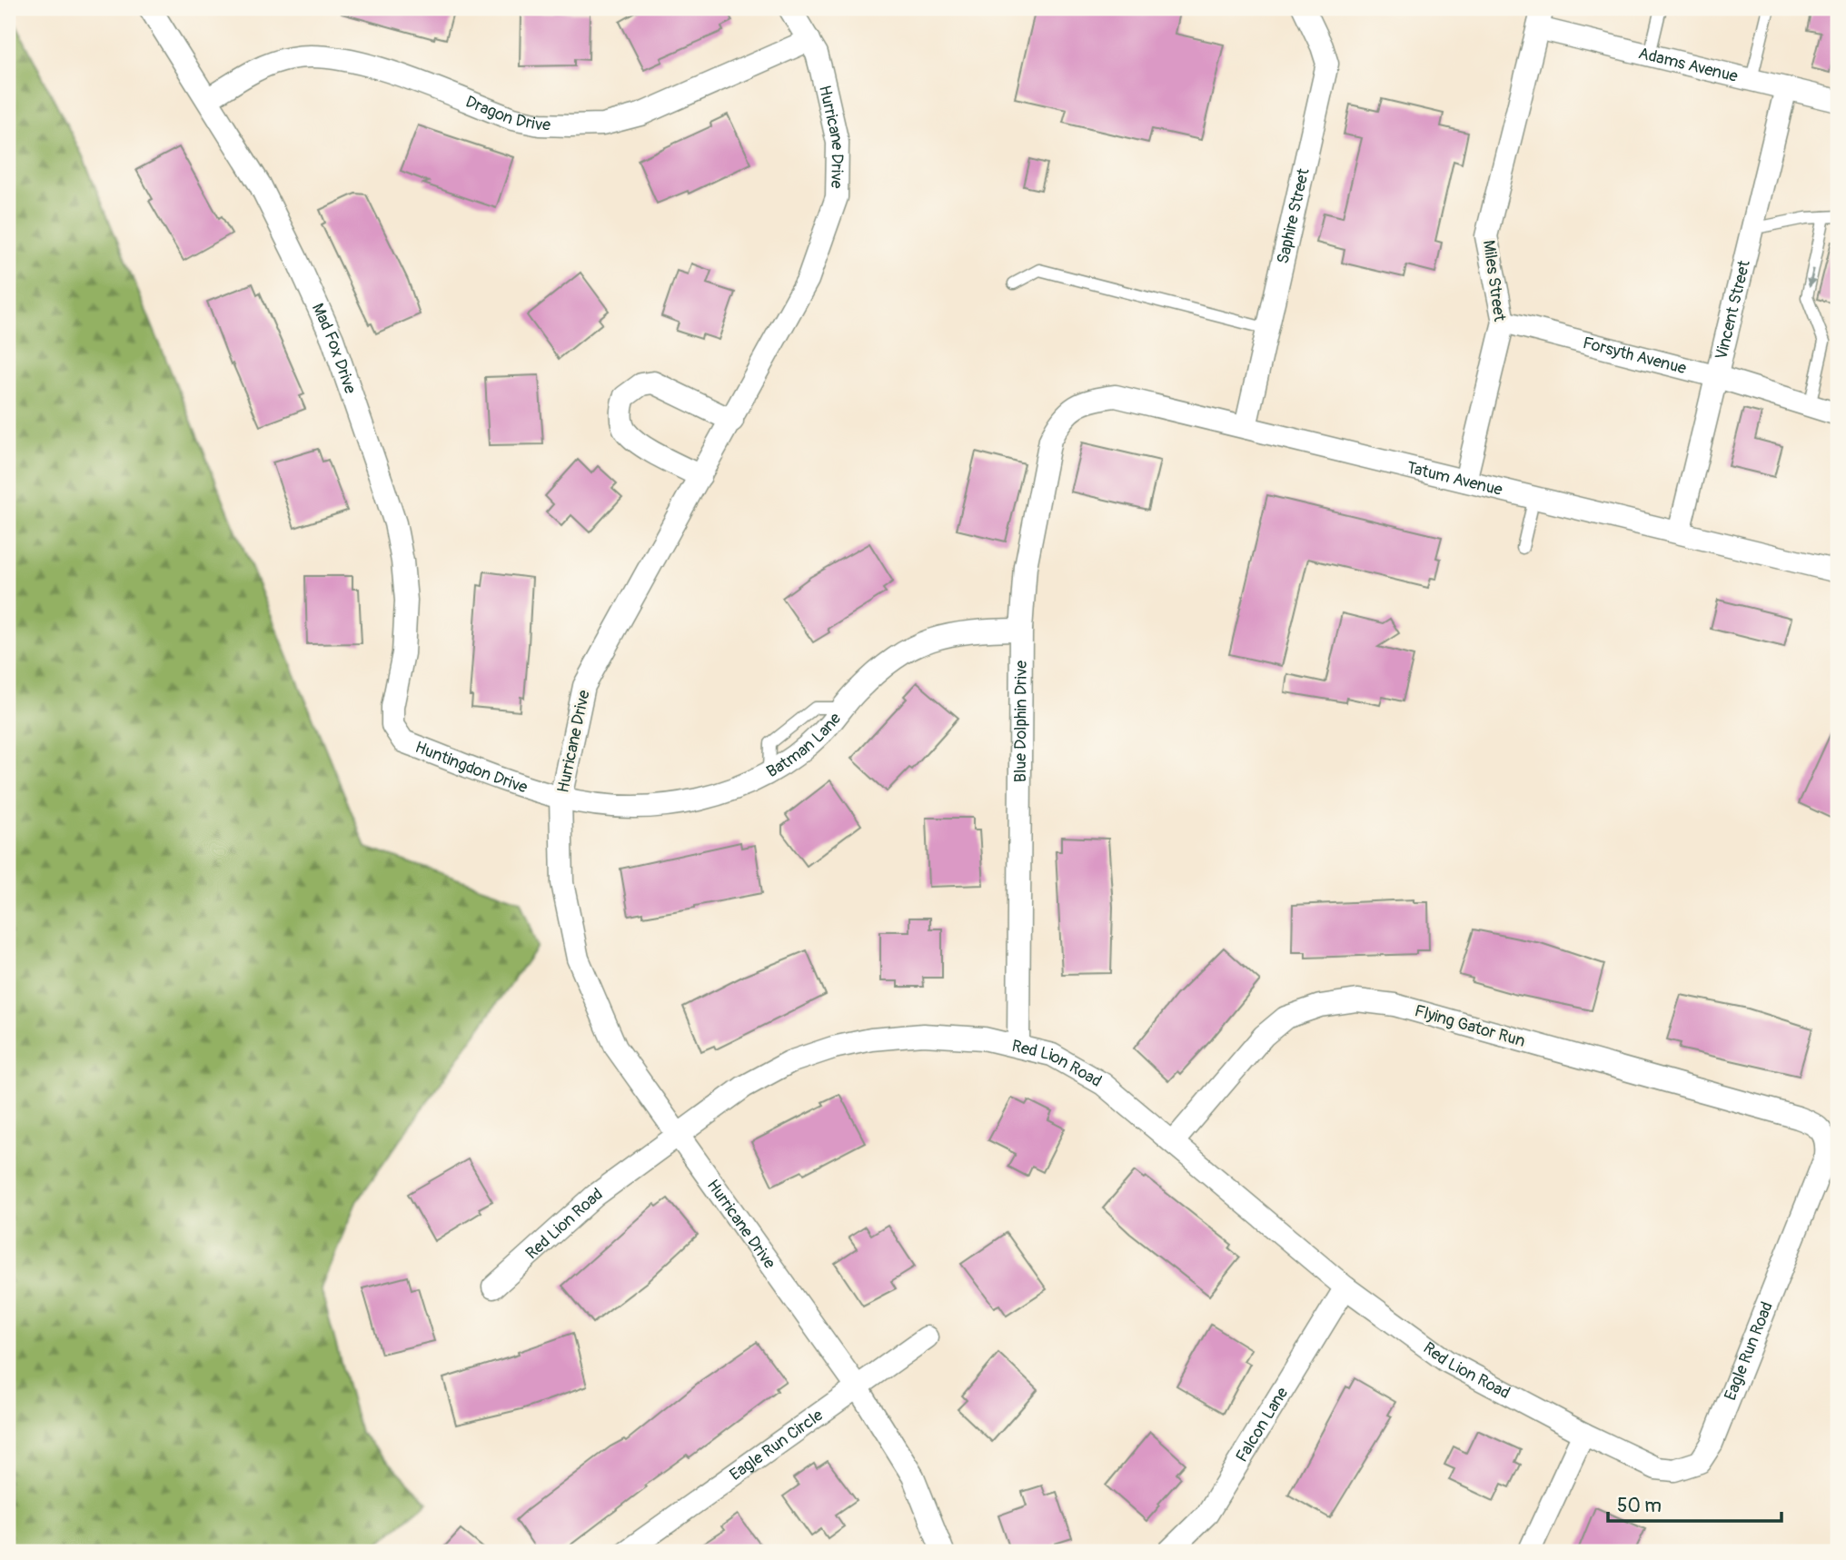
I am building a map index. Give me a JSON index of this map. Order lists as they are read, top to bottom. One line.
{"streets":{"street":["Adams Avenue","Dragon Drive","Hurricane Drive","Saphire Street","Miles Street","Vincent Street","Mad Fox Drive","Forsyth Avenue","Tatum Avenue","Blue Dolphin Drive","Batman Lane","Huntingdon Drive","Flying Gator Run","Red Lion Road","Eagle Run Road","Falcon Lane","Eagle Run Circle"]},"crossings":[["Adams Avenue","Miles Street"],["Adams Avenue","Vincent Street"],["Dragon Drive","Hurricane Drive"],["Dragon Drive","Mad Fox Drive"],["Hurricane Drive","Batman Lane"],["Hurricane Drive","Huntingdon Drive"],["Hurricane Drive","Red Lion Road"],["Hurricane Drive","Eagle Run Circle"],["Saphire Street","Tatum Avenue"],["Miles Street","Forsyth Avenue"],["Miles Street","Tatum Avenue"],["Vincent Street","Forsyth Avenue"],["Vincent Street","Tatum Avenue"],["Mad Fox Drive","Huntingdon Drive"],["Tatum Avenue","Blue Dolphin Drive"],["Blue Dolphin Drive","Batman Lane"],["Blue Dolphin Drive","Red Lion Road"],["Batman Lane","Huntingdon Drive"],["Flying Gator Run","Red Lion Road"],["Flying Gator Run","Eagle Run Road"],["Red Lion Road","Eagle Run Road"],["Red Lion Road","Falcon Lane"]],"scale_bar":"50 m"}
